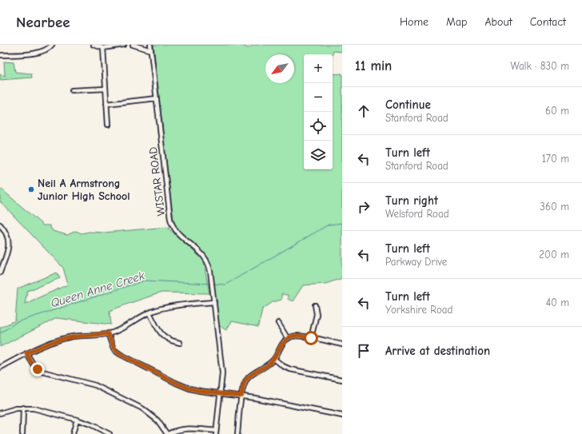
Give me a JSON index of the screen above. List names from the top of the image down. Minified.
{"streets":{"street":["WISTAR ROAD"]},"water":["Queen Anne Creek"],"places":["Neil A Armstrong Junior High School"],"north":"bottom left","page":{"header":"Nearbee","nav":["Home","Map","About","Contact"],"heading":["11 min","Walk · 830 m"],"map_buttons":["+","−"],"list":[["Continue","Stanford Road","60 m"],["Turn left","Stanford Road","170 m"],["Turn right","Welsford Road","360 m"],["Turn left","Parkway Drive","200 m"],["Turn left","Yorkshire Road","40 m"],"Arrive at destination"]}}
